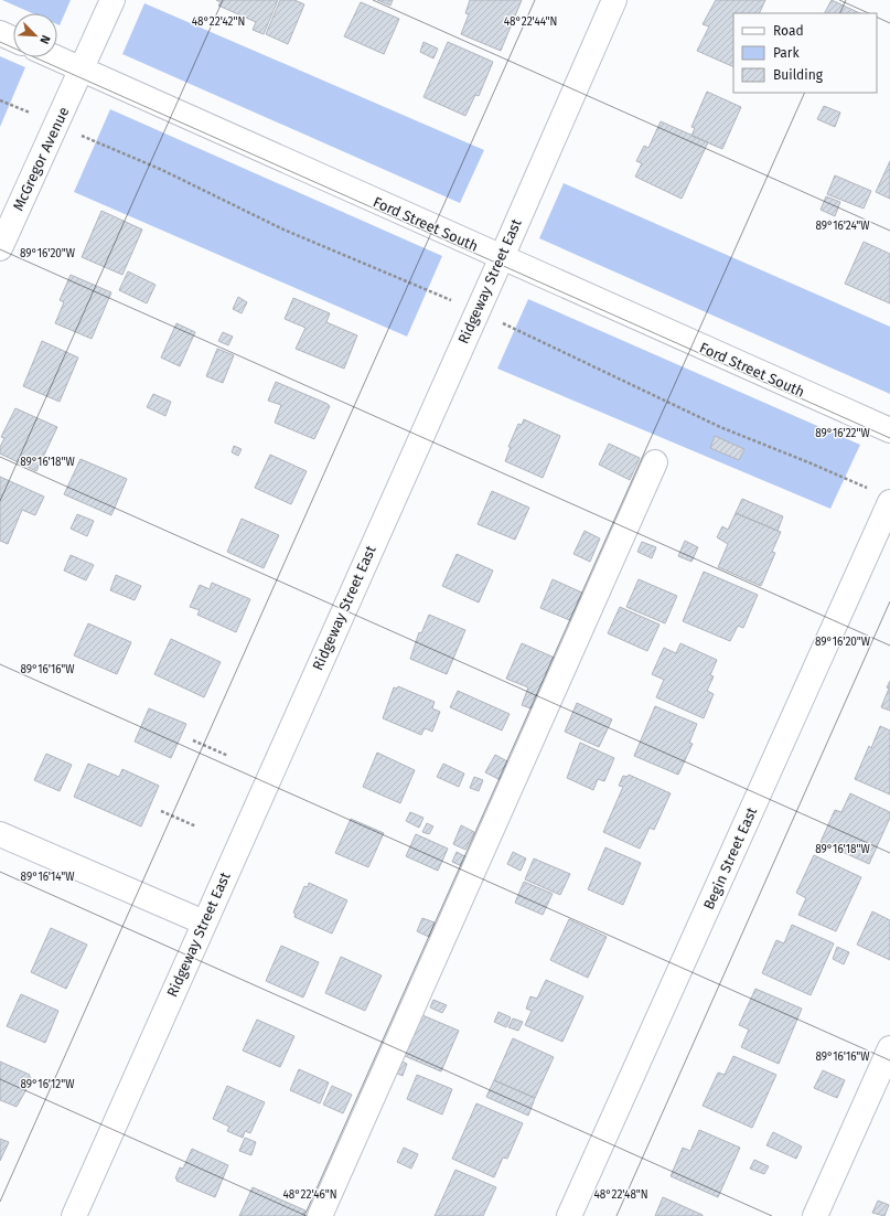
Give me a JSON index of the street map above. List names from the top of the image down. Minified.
{"streets":{"street":["McGregor Avenue","Ford Street South","Ridgeway Street East","Begin Street East"]},"crossings":[["McGregor Avenue","Ford Street South"],["Ford Street South","Ridgeway Street East"]],"legend":["Road","Park","Building"],"north":"bottom right","coordinates":["48°22'44\"N","48°22'42\"N","89°16'24\"W","89°16'20\"W","89°16'22\"W","89°16'18\"W","89°16'16\"W","89°16'14\"W","89°16'12\"W","48°22'46\"N","48°22'48\"N"]}
